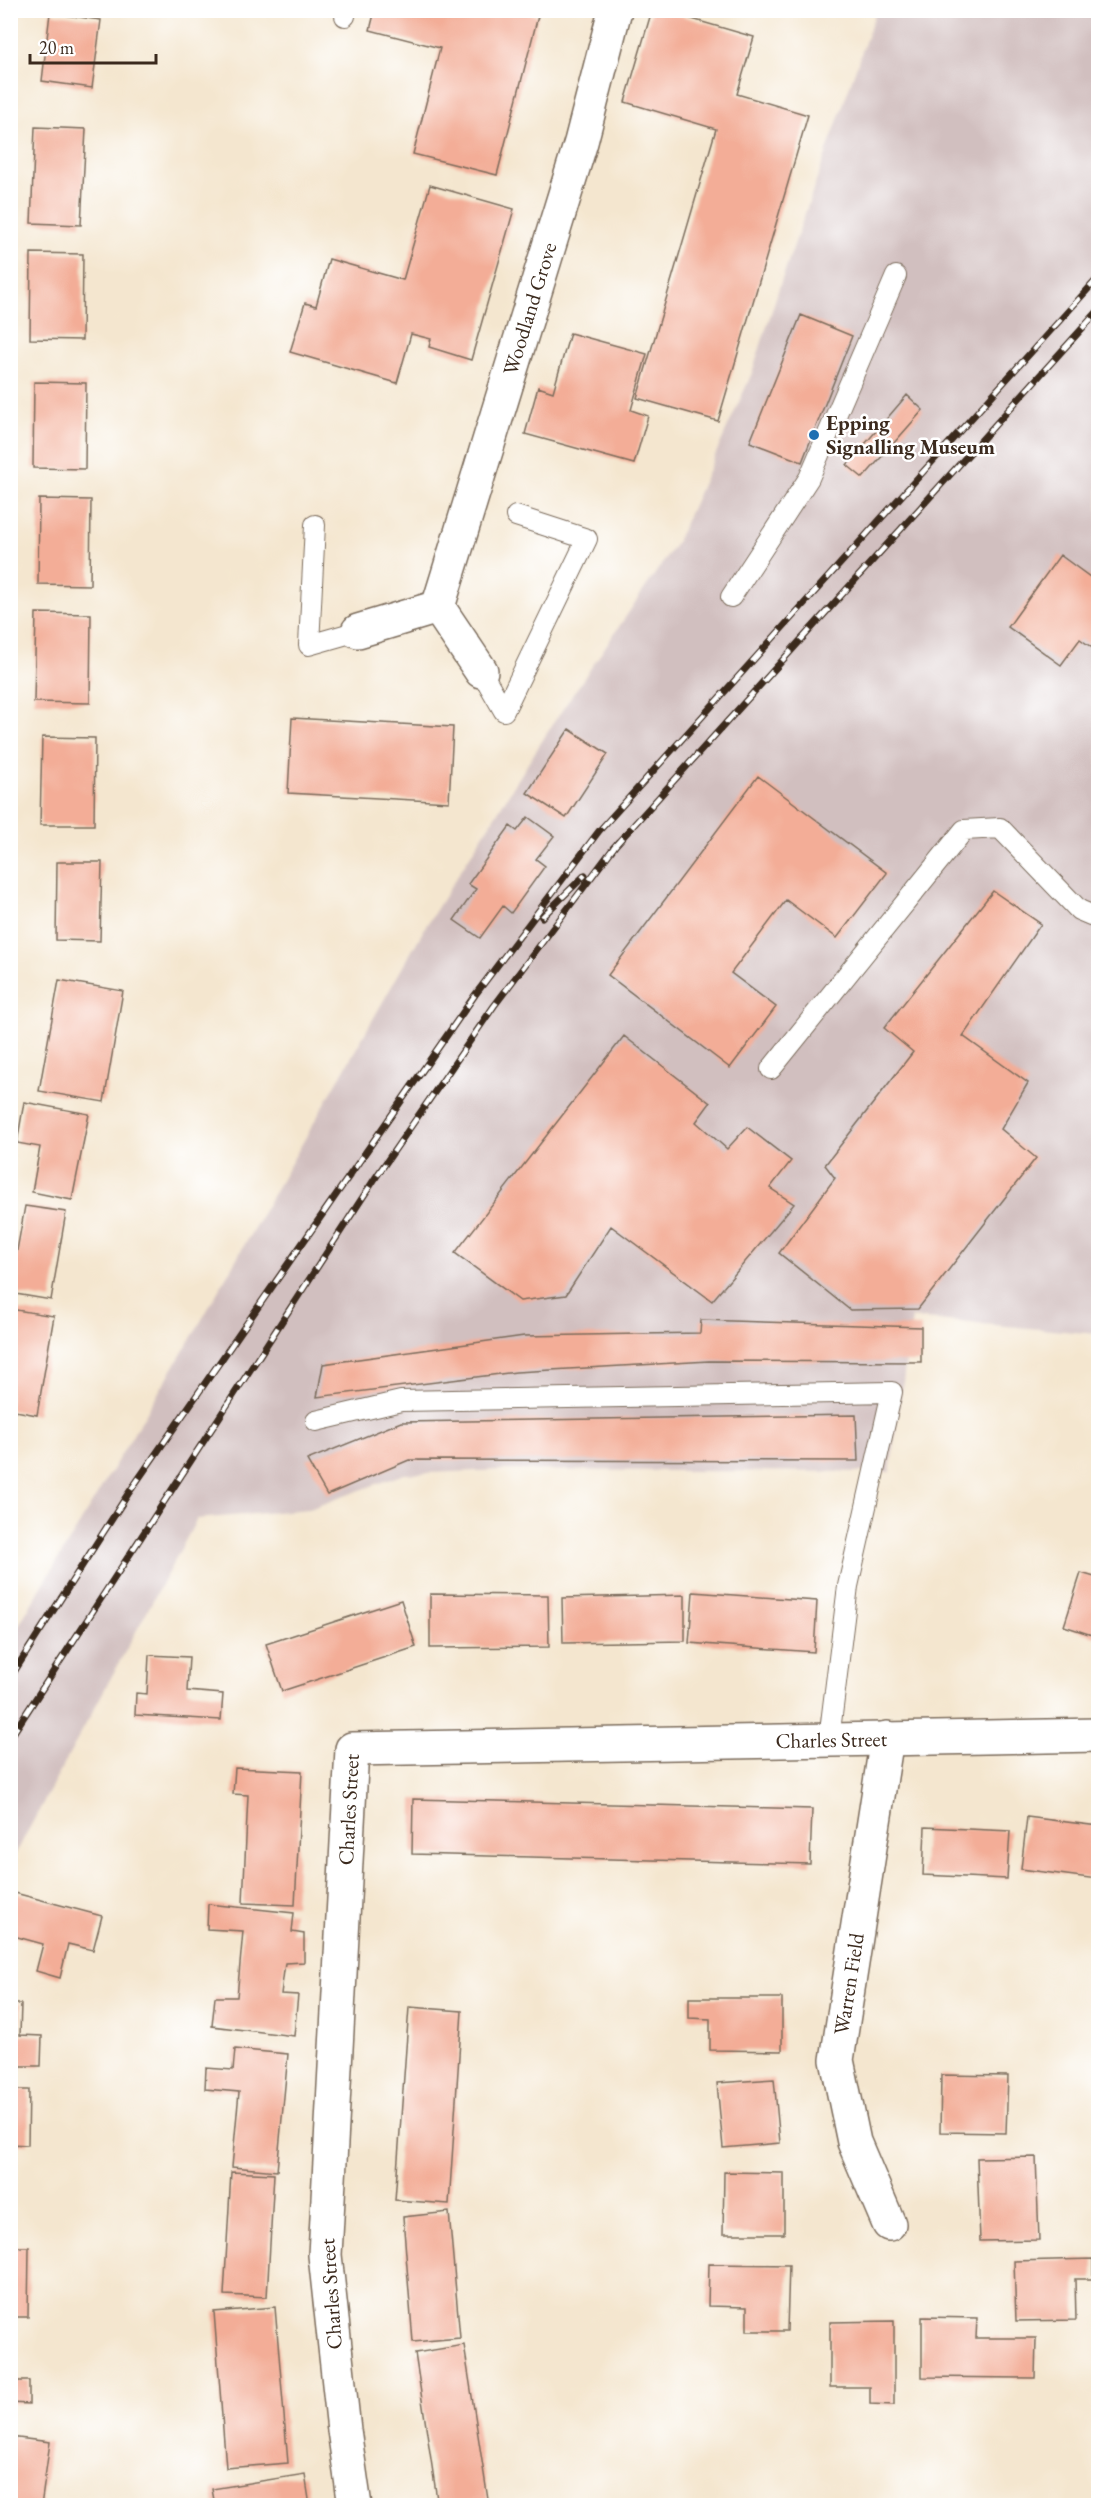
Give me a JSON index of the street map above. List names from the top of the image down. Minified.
{"streets":{"street":["Woodland Grove","Charles Street","Warren Field"]},"crossings":[["Charles Street","Warren Field"]],"places":["Epping Signalling Museum"],"scale_bar":"20 m"}
